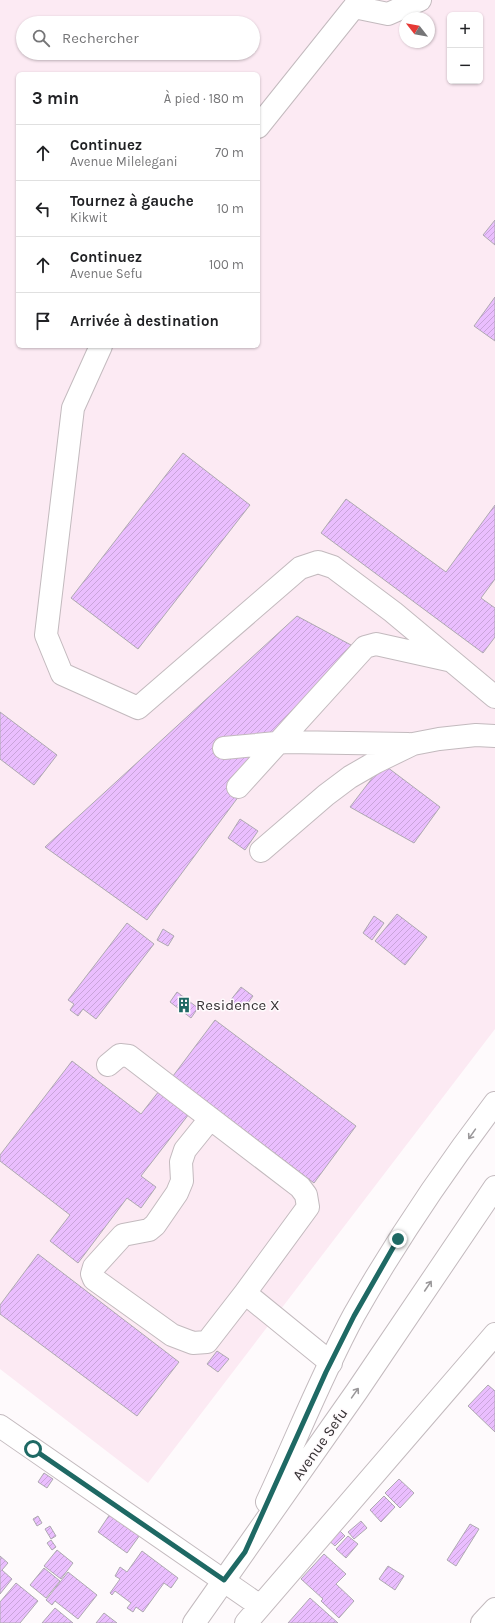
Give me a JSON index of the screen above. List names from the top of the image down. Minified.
{"streets":{"main road":["Avenue Sefu"]},"places":{"building":["Residence X"]},"north":"top left","page":{"map_buttons":["+","−"],"search":"Rechercher","heading":["3 min","À pied · 180 m"],"list":[["Continuez","Avenue Milelegani","70 m"],["Tournez à gauche","Kikwit","10 m"],["Continuez","Avenue Sefu","100 m"],"Arrivée à destination"]}}
